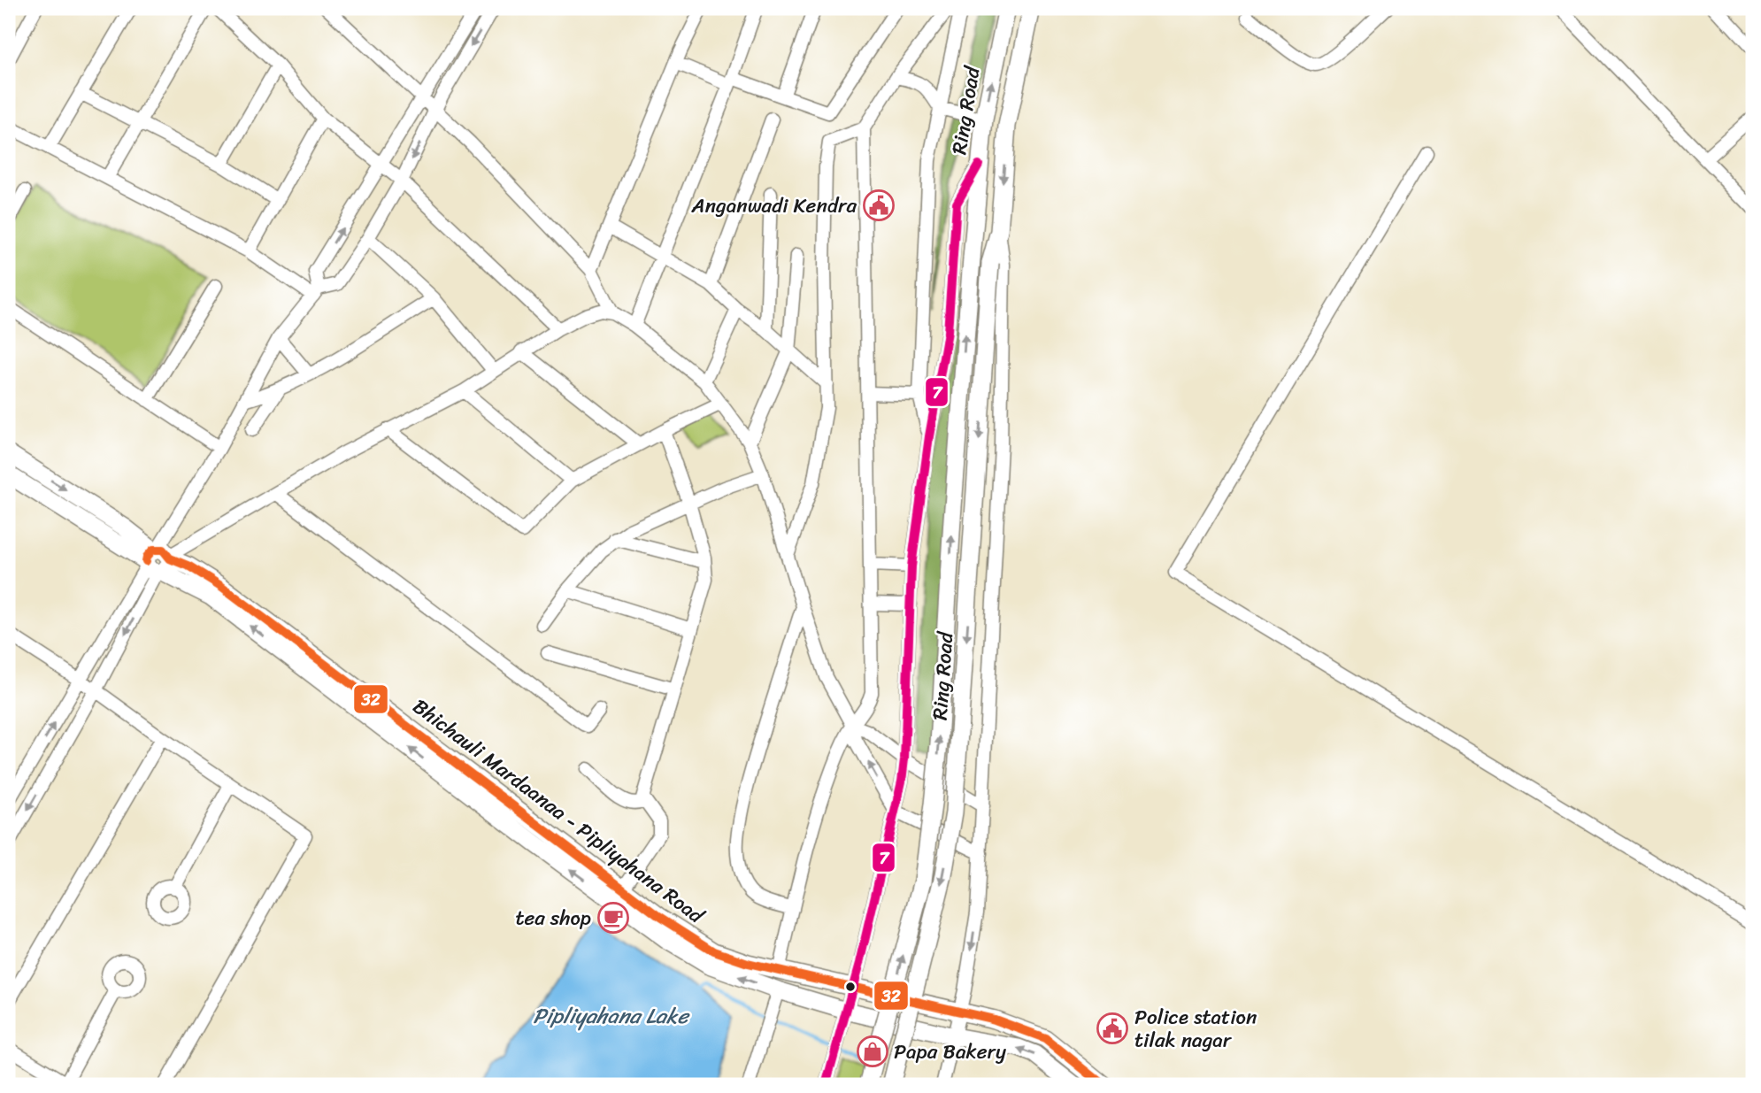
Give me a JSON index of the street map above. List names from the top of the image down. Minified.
{"streets":{"main road":["Ring Road","Bhichauli Mardaanaa - Pipliyahana Road"]},"water":["Pipliyahana Lake"],"places":{"public building":["Anganwadi Kendra","Police station tilak nagar"],"cafe":["tea shop"],"shop":["Papa Bakery"]},"lines":["transit line 7","transit line 32"]}
